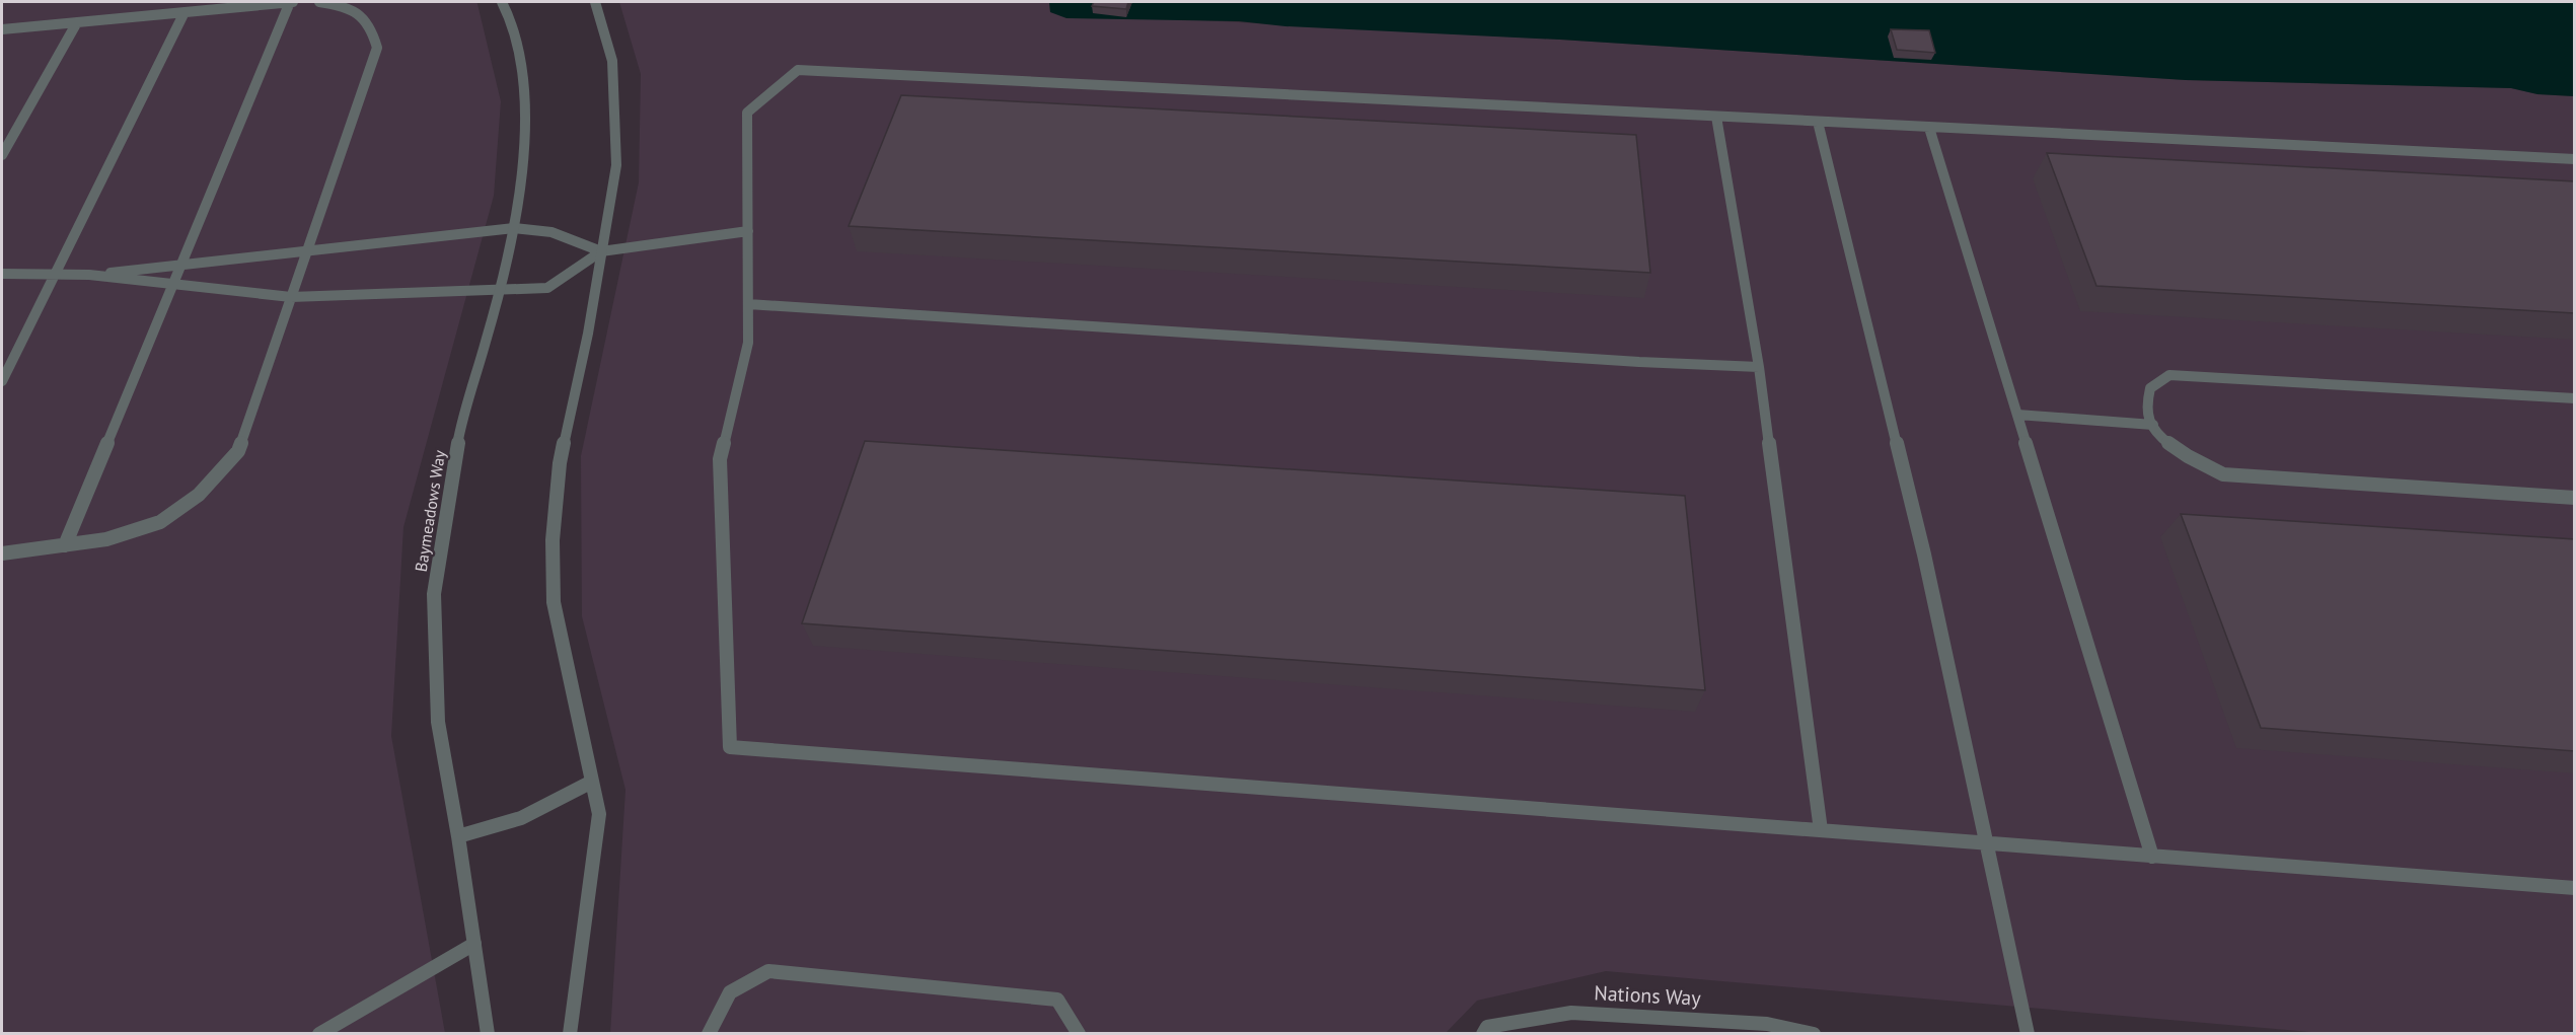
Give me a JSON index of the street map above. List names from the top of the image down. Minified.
{"streets":{"street":["Baymeadows Way","Nations Way"]}}
